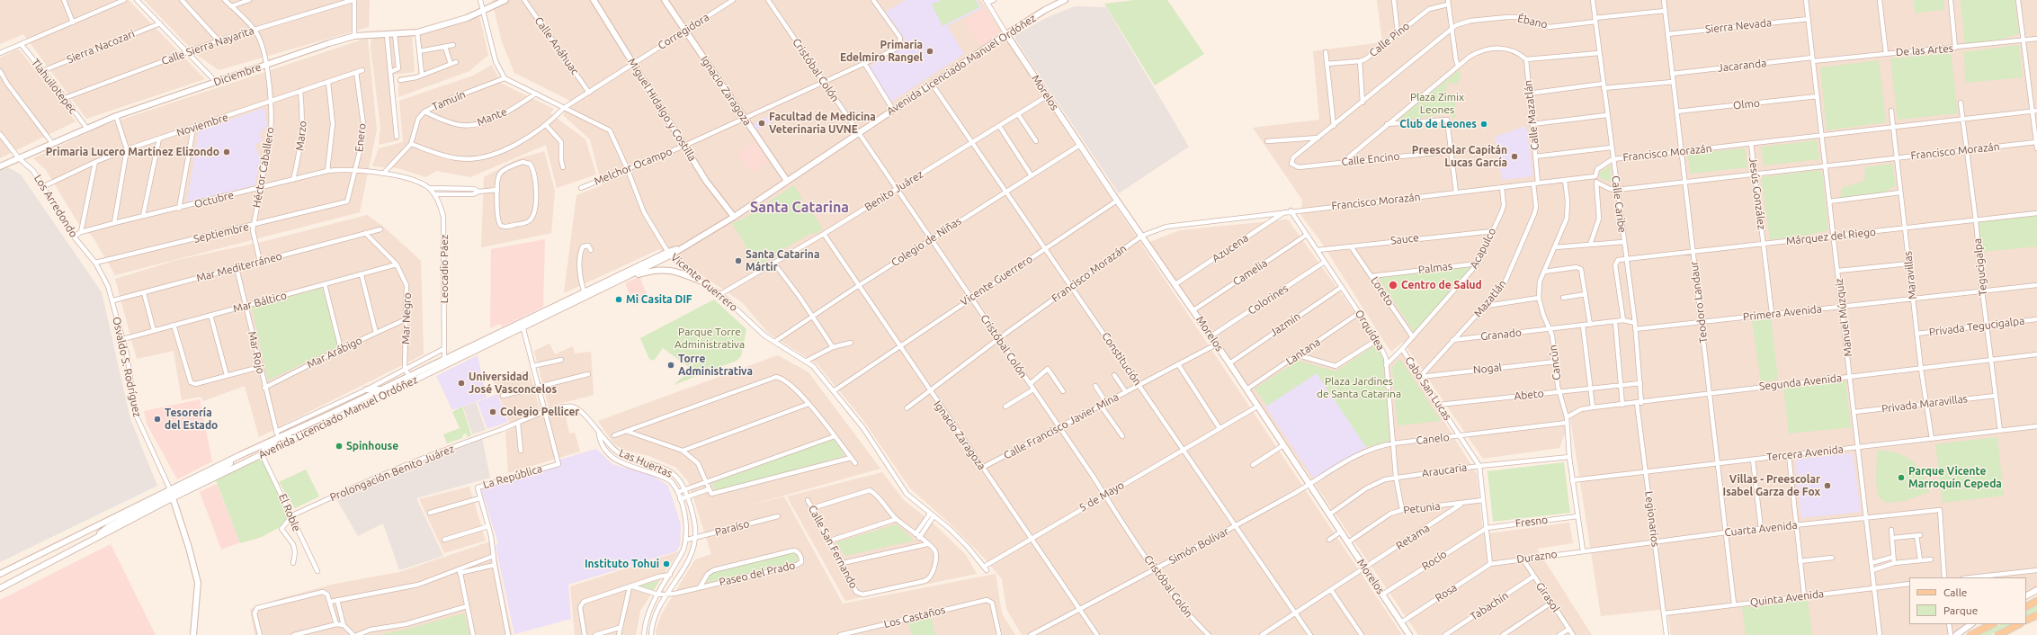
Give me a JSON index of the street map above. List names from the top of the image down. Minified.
{"streets":{"main road":["Avenida Licenciado Manuel Ordóñez","Diciembre","Ignacio Zaragoza","Morelos","Miguel Hidalgo y Costilla"],"street":["Ébano","Sierra Nevada","Corregidora","Calle Pino","Calle Sierra Nayarita","Calle Anáhuac","Sierra Nacozari","De las Artes","Jacaranda","Cristóbal Colón","Tlahuilotepec","Tamuín","Olmo","Calle Mazatlán","Mante","Noviembre","Marzo","Enero","Francisco Morazán","Calle Encino","Melchor Ocampo","Héctor Caballero","Benito Juárez","Jesús González","Octubre","Calle Caribe","Los Arredondo","Septiembre","Márquez del Riego","Sauce","Colegio de Niñas","Azucena","Acapulco","Mar Mediterráneo","Tegucigalpa","Palmas","Leocadio Páez","Camelia","Maravillas","Vicente Guerrero","Loreto","Mazatlán","Colorines","Mar Báltico","Teodoro Landaur","Primera Avenida","Manuel Múzquiz","Mar Negro","Jazmín","Privada Tegucigalpa","Orquídea","Granado","Lantana","Mar Rojo","Mar Arábigo","Constitución","Cancún","Osvaldo S. Rodríguez","Nogal","Segunda Avenida","Cabo San Lucas","Abeto","Privada Maravillas","Calle Francisco Javier Mina","Canelo","Tercera Avenida","Las Huertas","Araucaria","Prolongación Benito Juárez","La República","5 de Mayo","Petunia","El Roble","Legionarios","Fresno","Paraíso","Cuarta Avenida","Retama","Simón Bolívar","Calle San Fernando","Durazno","Rocío","Paseo del Prado","Rosa","Girasol","Quinta Avenida","Tabachín","Los Castaños"]},"crossings":[["Ébano","Calle Encino"],["Ébano","Calle Caribe"],["Ébano","Teodoro Landaur"],["Sierra Nevada","Teodoro Landaur"],["Sierra Nevada","Manuel Múzquiz"],["Corregidora","Calle Anáhuac"],["Corregidora","Ignacio Zaragoza"],["Corregidora","Tamuín"],["Corregidora","Miguel Hidalgo y Costilla"],["Corregidora","Vicente Guerrero"],["Calle Sierra Nayarita","Tlahuilotepec"],["Calle Sierra Nayarita","Héctor Caballero"],["Sierra Nacozari","Tlahuilotepec"],["De las Artes","Jacaranda"],["De las Artes","Manuel Múzquiz"],["Avenida Licenciado Manuel Ordóñez","Cristóbal Colón"],["Avenida Licenciado Manuel Ordóñez","Ignacio Zaragoza"],["Avenida Licenciado Manuel Ordóñez","Morelos"],["Avenida Licenciado Manuel Ordóñez","Miguel Hidalgo y Costilla"],["Avenida Licenciado Manuel Ordóñez","Leocadio Páez"],["Avenida Licenciado Manuel Ordóñez","Vicente Guerrero"],["Avenida Licenciado Manuel Ordóñez","Mar Rojo"],["Avenida Licenciado Manuel Ordóñez","Constitución"],["Avenida Licenciado Manuel Ordóñez","Osvaldo S. Rodríguez"],["Avenida Licenciado Manuel Ordóñez","La República"],["Avenida Licenciado Manuel Ordóñez","El Roble"],["Jacaranda","Teodoro Landaur"],["Jacaranda","Manuel Múzquiz"],["Cristóbal Colón","Francisco Morazán"],["Cristóbal Colón","Melchor Ocampo"],["Cristóbal Colón","Benito Juárez"],["Cristóbal Colón","Colegio de Niñas"],["Cristóbal Colón","Vicente Guerrero"],["Cristóbal Colón","Calle Francisco Javier Mina"],["Cristóbal Colón","5 de Mayo"],["Cristóbal Colón","Simón Bolívar"],["Diciembre","Tlahuilotepec"],["Diciembre","Héctor Caballero"],["Diciembre","Los Arredondo"],["Ignacio Zaragoza","Francisco Morazán"],["Ignacio Zaragoza","Melchor Ocampo"],["Ignacio Zaragoza","Benito Juárez"],["Ignacio Zaragoza","Colegio de Niñas"],["Ignacio Zaragoza","Vicente Guerrero"],["Ignacio Zaragoza","Calle Francisco Javier Mina"],["Ignacio Zaragoza","5 de Mayo"],["Ignacio Zaragoza","Simón Bolívar"],["Morelos","Francisco Morazán"],["Morelos","Benito Juárez"],["Morelos","Colegio de Niñas"],["Morelos","Azucena"],["Morelos","Camelia"],["Morelos","Vicente Guerrero"],["Morelos","Colorines"],["Morelos","Jazmín"],["Morelos","Lantana"],["Morelos","Calle Francisco Javier Mina"],["Morelos","Canelo"],["Morelos","Araucaria"],["Morelos","5 de Mayo"],["Morelos","Petunia"],["Morelos","Retama"],["Morelos","Simón Bolívar"],["Morelos","Rocío"],["Morelos","Rosa"],["Tamuín","Mante"],["Tamuín","Octubre"],["Tamuín","Leocadio Páez"],["Tamuín","Vicente Guerrero"],["Olmo","Teodoro Landaur"],["Olmo","Manuel Múzquiz"],["Miguel Hidalgo y Costilla","Melchor Ocampo"],["Calle Mazatlán","Francisco Morazán"],["Calle Mazatlán","Mazatlán"],["Mante","Vicente Guerrero"],["Noviembre","Marzo"],["Noviembre","Enero"],["Noviembre","Héctor Caballero"],["Noviembre","Los Arredondo"],["Marzo","Octubre"],["Enero","Octubre"],["Enero","Septiembre"],["Francisco Morazán","Jesús González"],["Francisco Morazán","Calle Caribe"],["Francisco Morazán","Azucena"],["Francisco Morazán","Acapulco"],["Francisco Morazán","Tegucigalpa"],["Francisco Morazán","Maravillas"],["Francisco Morazán","Mazatlán"],["Francisco Morazán","Teodoro Landaur"],["Francisco Morazán","Manuel Múzquiz"],["Francisco Morazán","Orquídea"],["Francisco Morazán","Constitución"],["Francisco Morazán","Cancún"],["Melchor Ocampo","Vicente Guerrero"],["Héctor Caballero","Octubre"],["Héctor Caballero","Septiembre"],["Héctor Caballero","Mar Mediterráneo"],["Benito Juárez","Vicente Guerrero"],["Benito Juárez","Constitución"],["Jesús González","Márquez del Riego"],["Jesús González","Primera Avenida"],["Octubre","Los Arredondo"],["Octubre","Leocadio Páez"],["Calle Caribe","Márquez del Riego"],["Calle Caribe","Primera Avenida"],["Calle Caribe","Abeto"],["Calle Caribe","Legionarios"],["Los Arredondo","Septiembre"],["Los Arredondo","Osvaldo S. Rodríguez"],["Septiembre","Osvaldo S. Rodríguez"],["Márquez del Riego","Tegucigalpa"],["Márquez del Riego","Maravillas"],["Márquez del Riego","Teodoro Landaur"],["Márquez del Riego","Manuel Múzquiz"],["Márquez del Riego","Granado"],["Sauce","Acapulco"],["Sauce","Loreto"],["Sauce","Orquídea"],["Colegio de Niñas","Vicente Guerrero"],["Colegio de Niñas","Constitución"],["Acapulco","Palmas"],["Acapulco","Loreto"],["Acapulco","Cabo San Lucas"],["Mar Mediterráneo","Mar Negro"],["Mar Mediterráneo","Mar Rojo"],["Mar Mediterráneo","Osvaldo S. Rodríguez"],["Tegucigalpa","Primera Avenida"],["Tegucigalpa","Privada Tegucigalpa"],["Tegucigalpa","Segunda Avenida"],["Tegucigalpa","Privada Maravillas"],["Tegucigalpa","Tercera Avenida"],["Palmas","Loreto"],["Camelia","Orquídea"],["Maravillas","Primera Avenida"],["Maravillas","Privada Tegucigalpa"],["Maravillas","Segunda Avenida"],["Maravillas","Privada Maravillas"],["Maravillas","Tercera Avenida"],["Vicente Guerrero","Constitución"],["Mazatlán","Granado"],["Mazatlán","Nogal"],["Mazatlán","Cabo San Lucas"],["Colorines","Orquídea"],["Mar Báltico","Mar Negro"],["Mar Báltico","Mar Rojo"],["Mar Báltico","Osvaldo S. Rodríguez"],["Teodoro Landaur","Primera Avenida"],["Teodoro Landaur","Segunda Avenida"],["Teodoro Landaur","Tercera Avenida"],["Teodoro Landaur","Cuarta Avenida"],["Teodoro Landaur","Quinta Avenida"],["Primera Avenida","Manuel Múzquiz"],["Manuel Múzquiz","Segunda Avenida"],["Manuel Múzquiz","Privada Maravillas"],["Manuel Múzquiz","Tercera Avenida"],["Manuel Múzquiz","Cuarta Avenida"],["Manuel Múzquiz","Quinta Avenida"],["Mar Negro","Mar Arábigo"],["Jazmín","Orquídea"],["Orquídea","Lantana"],["Orquídea","Cabo San Lucas"],["Orquídea","Canelo"],["Orquídea","Araucaria"],["Orquídea","Petunia"],["Granado","Cancún"],["Mar Rojo","Mar Arábigo"],["Constitución","Calle Francisco Javier Mina"],["Constitución","5 de Mayo"],["Constitución","Retama"],["Constitución","Simón Bolívar"],["Cancún","Nogal"],["Cancún","Segunda Avenida"],["Cancún","Abeto"],["Cancún","Canelo"],["Cancún","Tercera Avenida"],["Cancún","Araucaria"],["Cancún","Fresno"],["Cancún","Cuarta Avenida"],["Cancún","Durazno"],["Nogal","Cabo San Lucas"],["Segunda Avenida","Legionarios"],["Cabo San Lucas","Abeto"],["Cabo San Lucas","Canelo"],["Cabo San Lucas","Araucaria"],["Abeto","Legionarios"],["Canelo","Simón Bolívar"],["Tercera Avenida","Legionarios"],["Las Huertas","Prolongación Benito Juárez"],["Las Huertas","La República"],["Las Huertas","Paraíso"],["Las Huertas","Paseo del Prado"],["Prolongación Benito Juárez","La República"],["Prolongación Benito Juárez","El Roble"],["Petunia","Retama"],["Legionarios","Cuarta Avenida"],["Legionarios","Quinta Avenida"],["Fresno","Rocío"],["Cuarta Avenida","Durazno"],["Durazno","Rosa"],["Durazno","Girasol"],["Girasol","Tabachín"]],"districts":["Santa Catarina"],"parks":["Plaza Zimix Leones","Parque Torre Administrativa","Plaza Jardines de Santa Catarina"],"places":["Primaria Edelmiro Rangel","Facultad de Medicina Veterinaria UVNE","Club de Leones","Primaria Lucero Martínez Elizondo","Preescolar Capitán Lucas García","Santa Catarina Mártir","Centro de Salud","Mi Casita DIF","Torre Administrativa","Universidad José Vasconcelos","Colegio Pellicer","Tesorería del Estado","Spinhouse","Parque Vicente Marroquín Cepeda","Villas - Preescolar Isabel Garza de Fox","Instituto Tohui"],"legend":["Calle","Parque"]}
